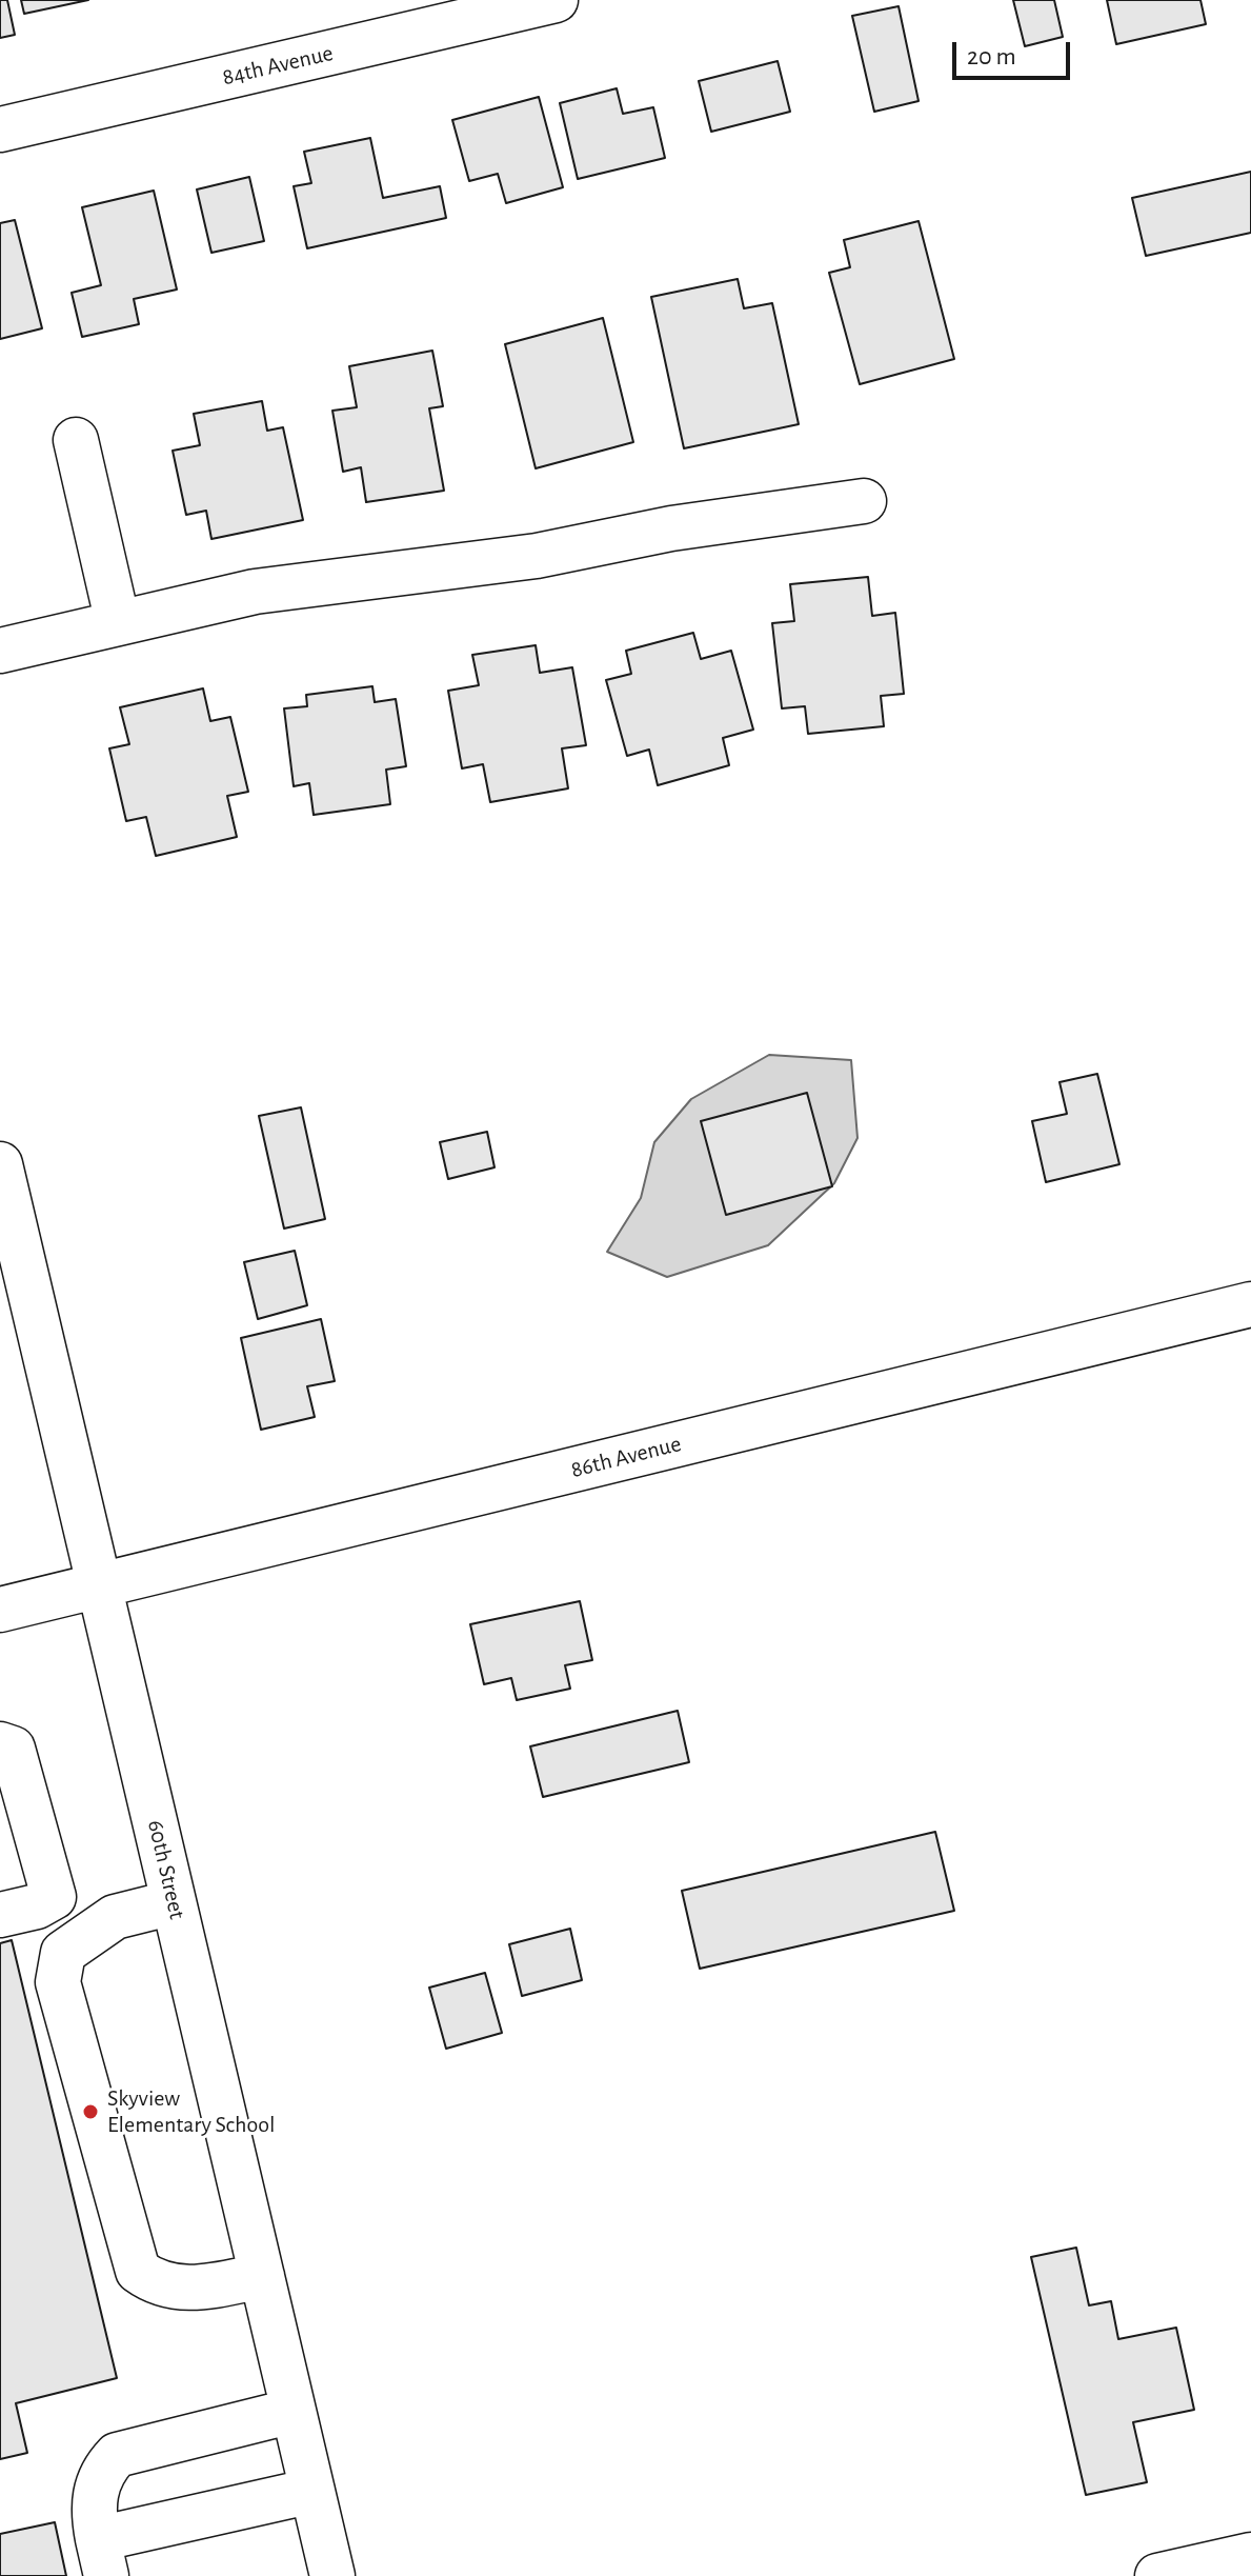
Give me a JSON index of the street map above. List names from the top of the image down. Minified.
{"streets":{"street":["84th Avenue","86th Avenue","60th Street"]},"crossings":[["86th Avenue","60th Street"]],"places":["Skyview Elementary School"],"scale_bar":"20 m"}
